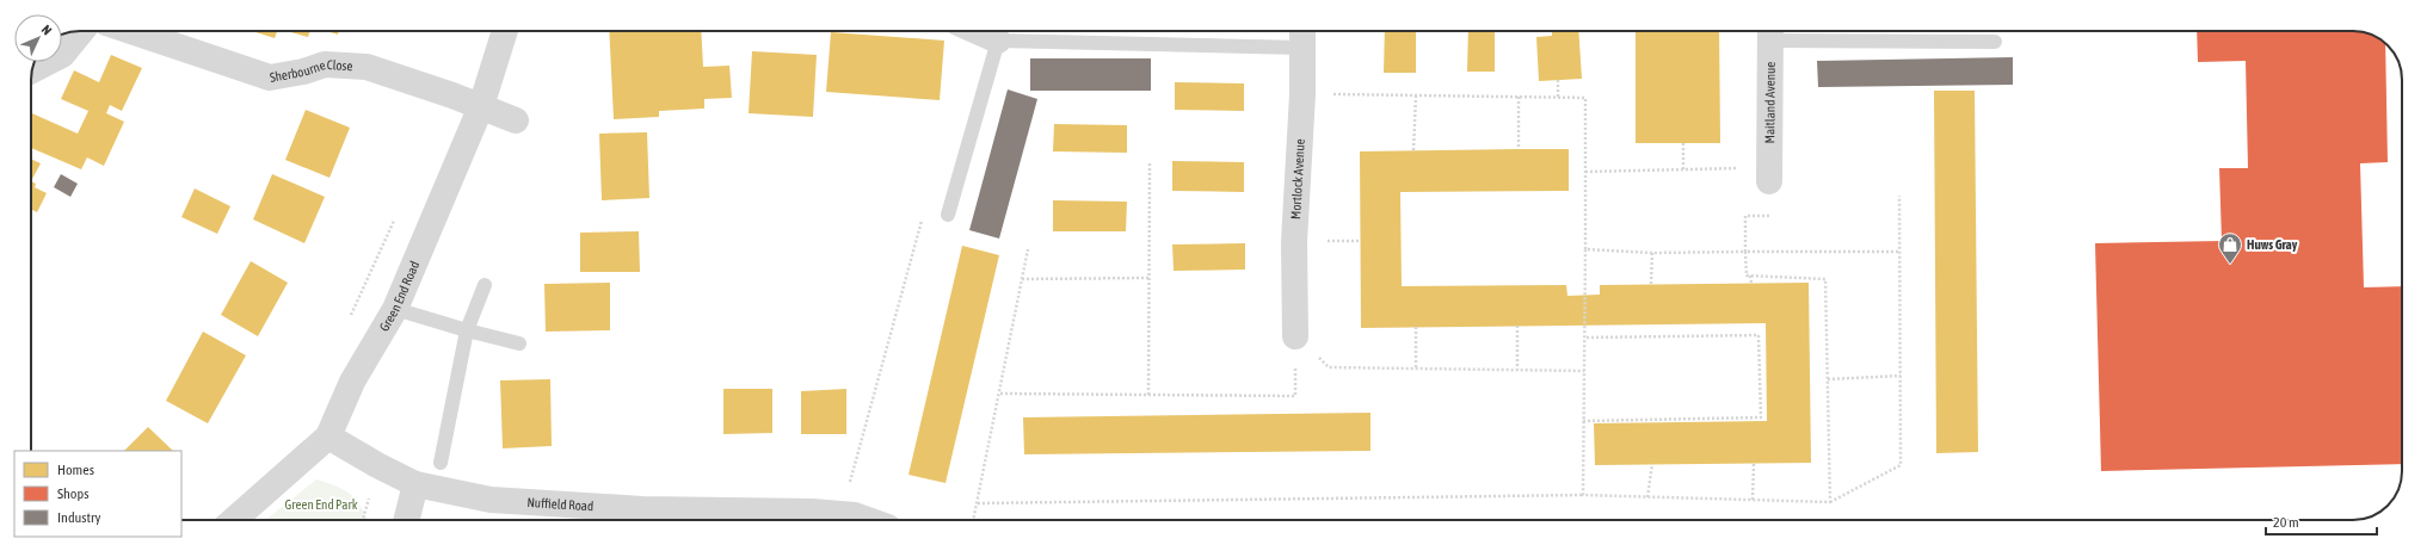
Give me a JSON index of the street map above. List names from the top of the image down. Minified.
{"streets":{"street":["Sherbourne Close","Maitland Avenue","Mortlock Avenue","Green End Road","Nuffield Road"]},"crossings":[["Sherbourne Close","Green End Road"],["Green End Road","Nuffield Road"]],"parks":["Green End Park"],"places":{"shop":["Huws Gray"]},"legend":["Homes","Shops","Industry"],"scale_bar":"20 m","north":"top right"}
